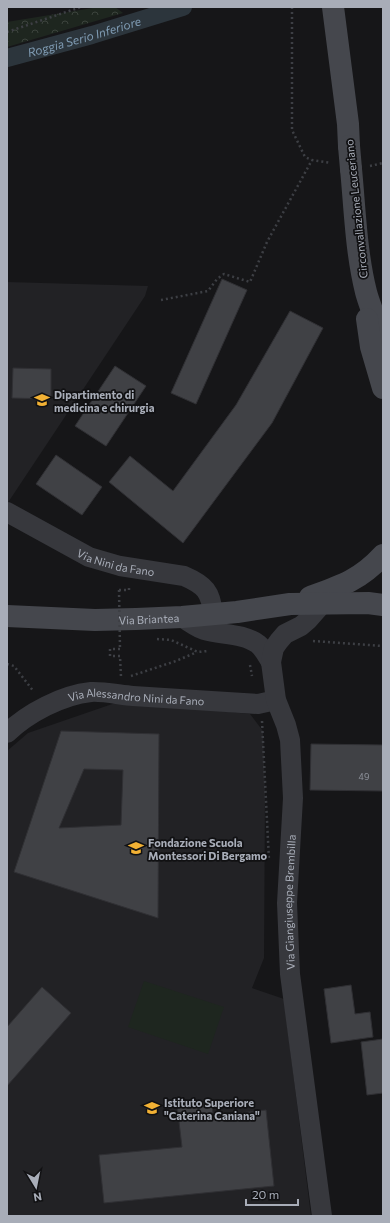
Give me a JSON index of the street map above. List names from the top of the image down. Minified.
{"streets":{"main road":["Circonvallazione Leuceriano","Via Briantea"],"street":["Via Nini da Fano","Via Alessandro Nini da Fano","Via Giangiuseppe Brembilla"]},"crossings":[["Via Nini da Fano","Via Briantea"],["Via Briantea","Via Giangiuseppe Brembilla"],["Via Alessandro Nini da Fano","Via Giangiuseppe Brembilla"]],"water":["Roggia Serio Inferiore"],"places":{"school or university":["Dipartimento di medicina e chirurgia","Fondazione Scuola Montessori Di Bergamo","Istituto Superiore \"Caterina Caniana\""]},"house_numbers":["49"],"scale_bar":"20 m","north":"bottom"}
